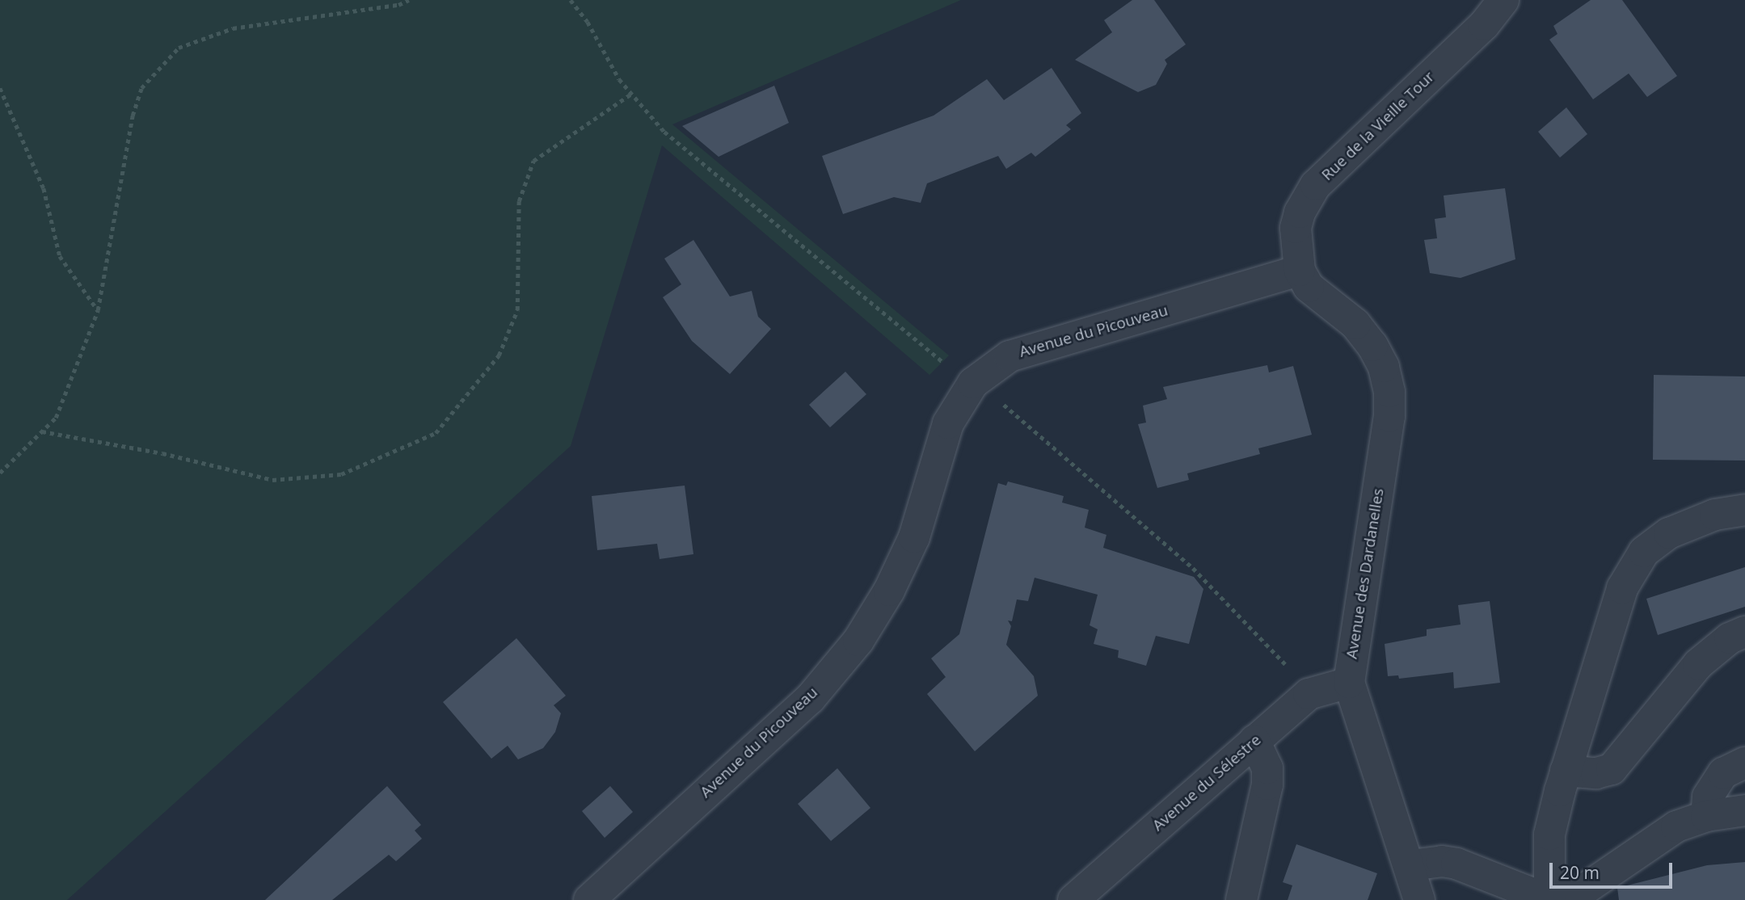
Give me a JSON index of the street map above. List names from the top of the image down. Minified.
{"streets":{"street":["Rue de la Vieille Tour","Avenue du Picouveau","Avenue des Dardanelles","Avenue du Sélestre"]},"crossings":[["Rue de la Vieille Tour","Avenue du Picouveau"],["Rue de la Vieille Tour","Avenue des Dardanelles"],["Avenue du Picouveau","Avenue des Dardanelles"],["Avenue des Dardanelles","Avenue du Sélestre"]],"scale_bar":"20 m"}
